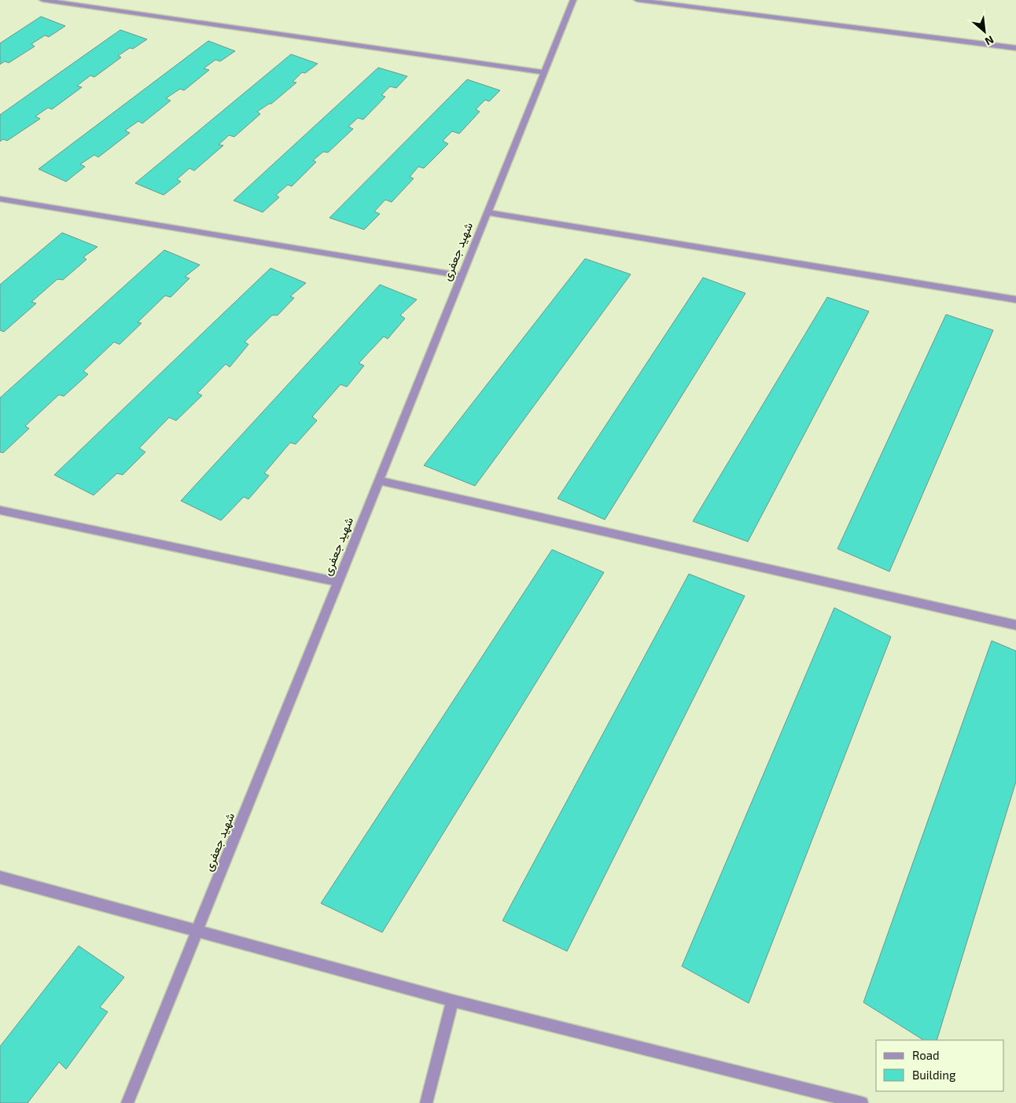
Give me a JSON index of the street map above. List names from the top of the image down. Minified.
{"streets":{"street":["شهید جعفری"]},"legend":["Road","Building"],"north":"bottom right"}
